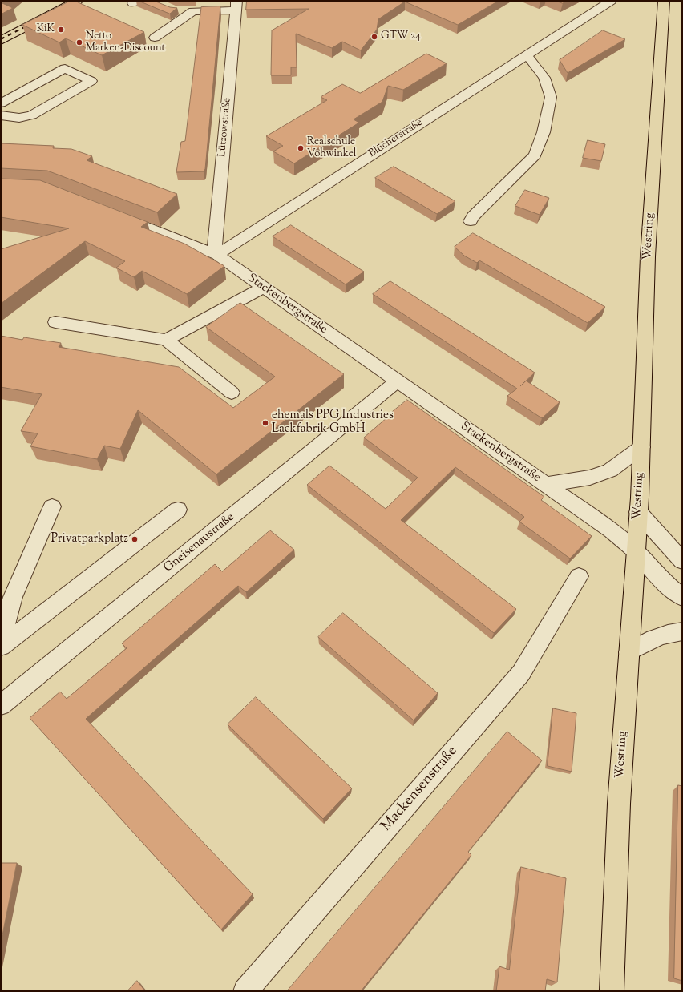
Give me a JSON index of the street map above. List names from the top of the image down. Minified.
{"streets":{"main road":["Westring"],"street":["Lützowstraße","Blücherstraße","Stackenbergstraße","Gneisenaustraße","Mackensenstraße"]},"crossings":[["Lützowstraße","Blücherstraße"],["Lützowstraße","Stackenbergstraße"],["Blücherstraße","Stackenbergstraße"],["Westring","Stackenbergstraße"],["Stackenbergstraße","Gneisenaustraße"]],"places":["KiK","GTW 24","Netto Marken-Discount","Realschule Vohwinkel","ehemals PPG Industries Lackfabrik GmbH","Privatparkplatz"]}
